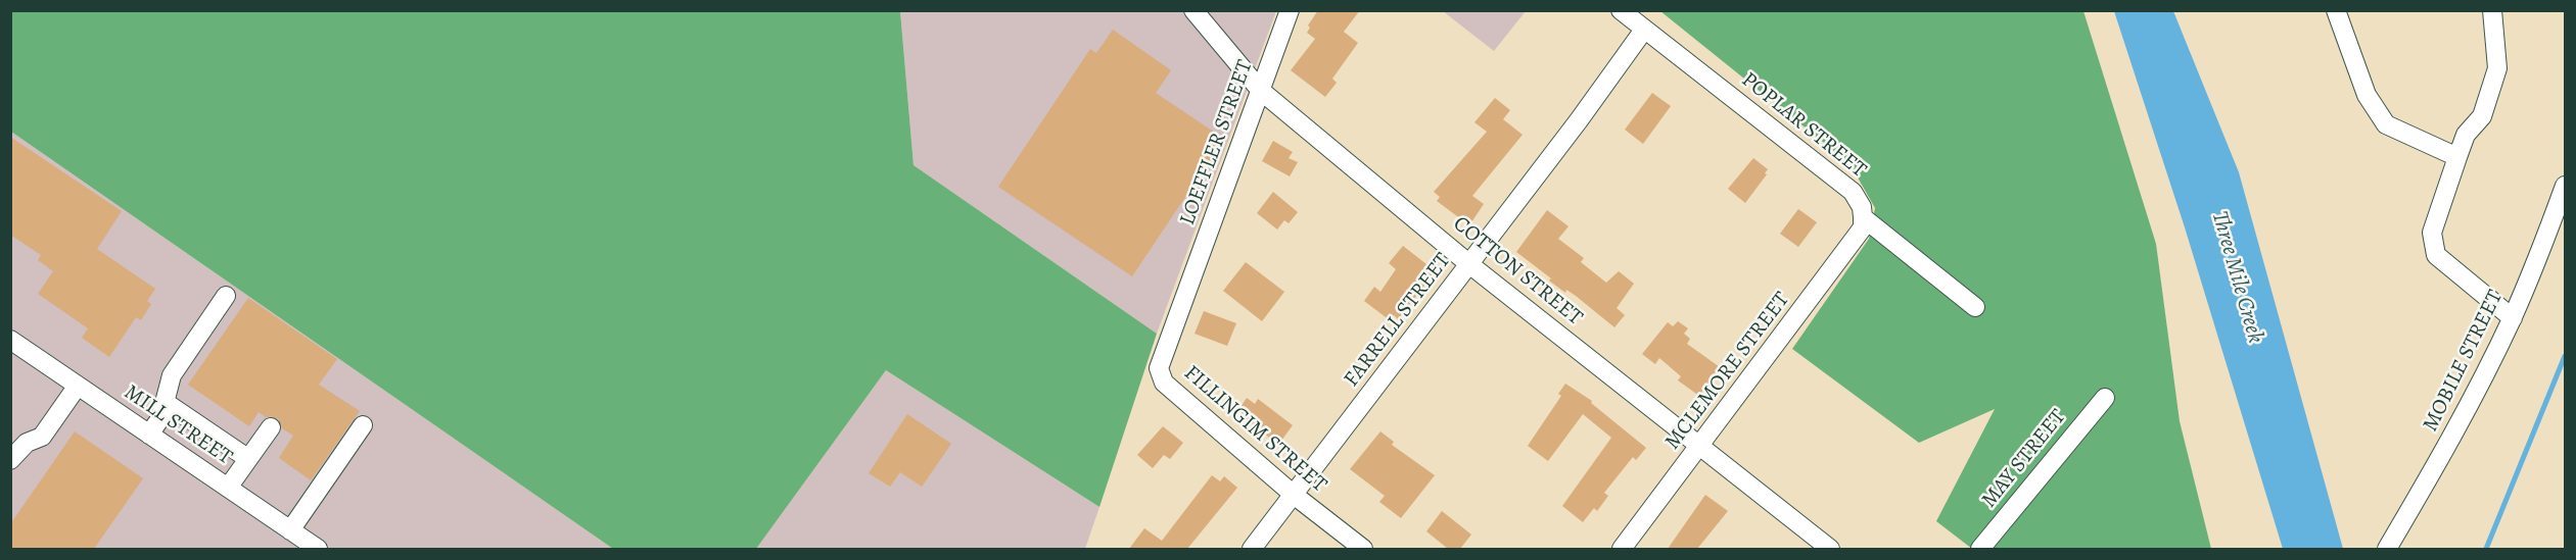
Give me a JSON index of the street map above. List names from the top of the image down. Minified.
{"streets":{"street":["POPLAR STREET","LOEFFLER STREET","COTTON STREET","FARRELL STREET","MOBILE STREET","MCLEMORE STREET","MILL STREET","FILLINGIM STREET","MAY STREET"]},"crossings":[["POPLAR STREET","FARRELL STREET"],["POPLAR STREET","MCLEMORE STREET"],["LOEFFLER STREET","COTTON STREET"],["LOEFFLER STREET","FILLINGIM STREET"],["COTTON STREET","FARRELL STREET"],["COTTON STREET","MCLEMORE STREET"],["FARRELL STREET","FILLINGIM STREET"]],"water":["Three Mile Creek"]}
